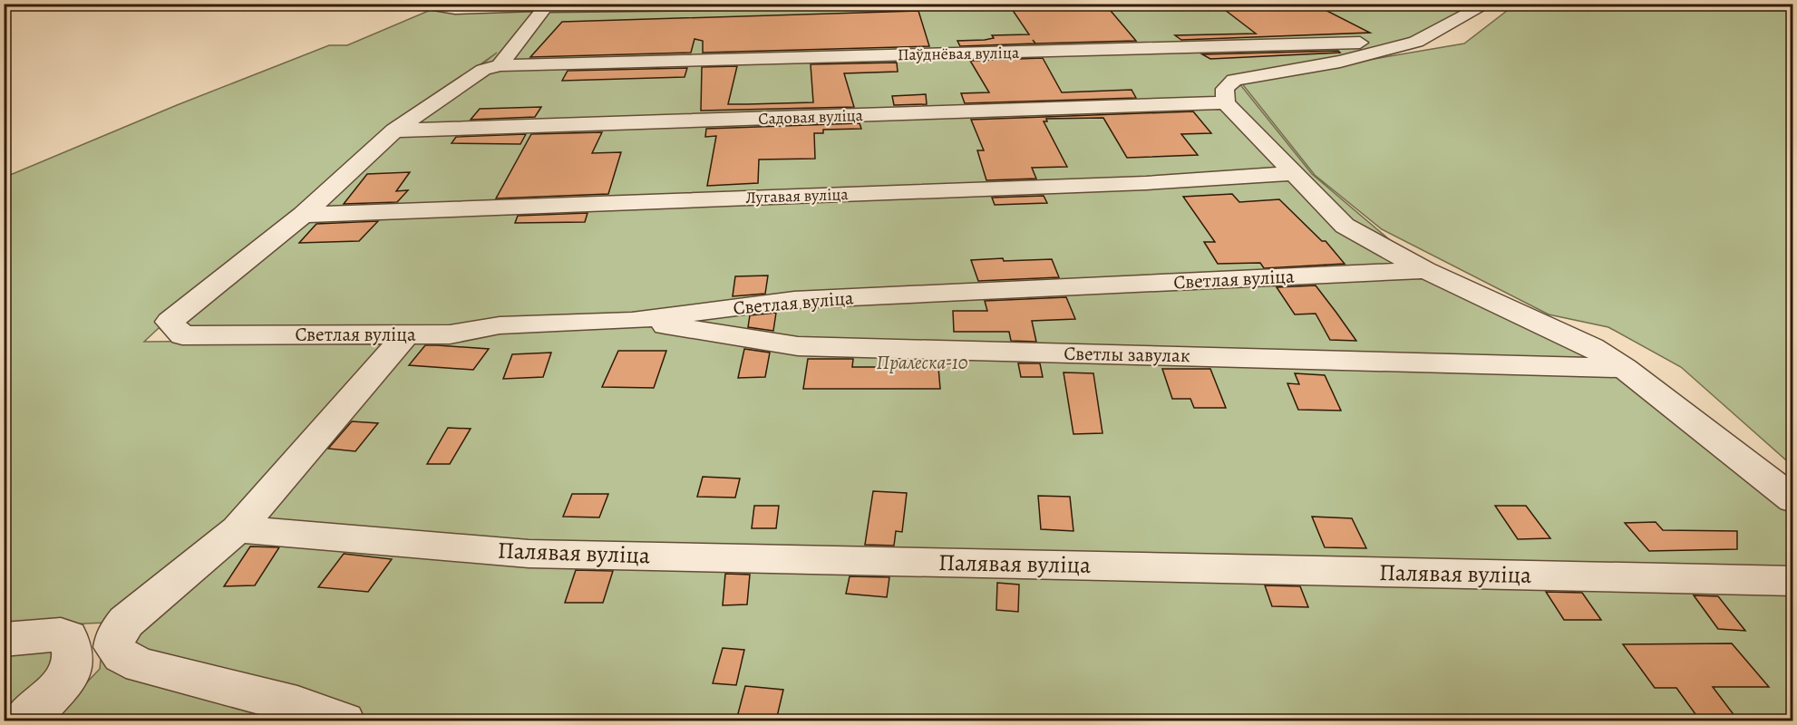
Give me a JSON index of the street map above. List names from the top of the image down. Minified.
{"streets":{"street":["Паўднёвая вуліца","Садовая вуліца","Лугавая вуліца","Светлая вуліца","Светлы завулак","Палявая вуліца"]},"crossings":[["Лугавая вуліца","Светлая вуліца"],["Светлая вуліца","Светлы завулак"]],"parks":["Пралеска-10"]}
